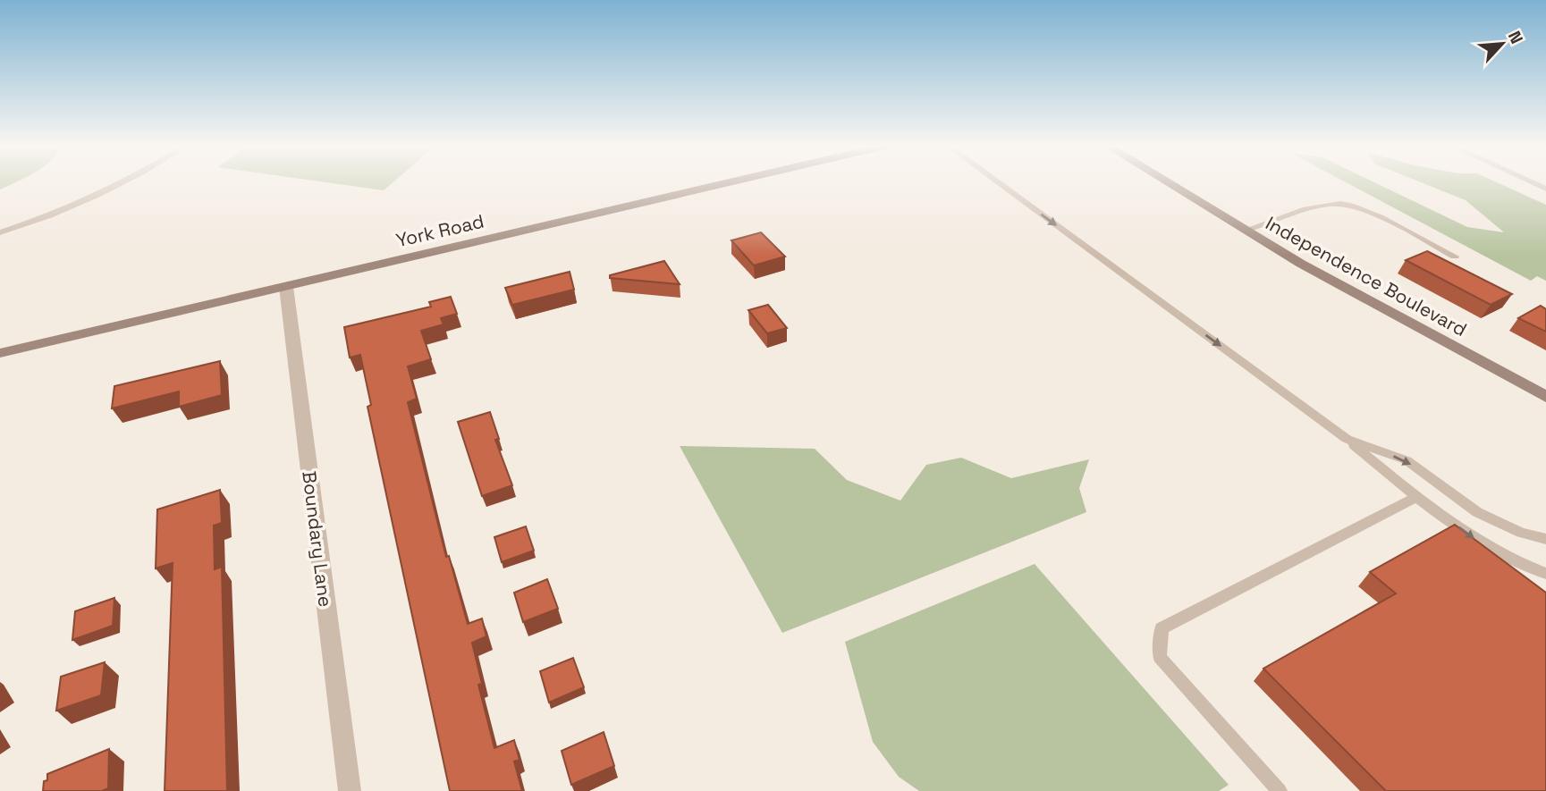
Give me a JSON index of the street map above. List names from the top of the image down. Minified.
{"streets":{"main road":["York Road","Independence Boulevard"],"street":["Boundary Lane"]},"crossings":[["York Road","Boundary Lane"]],"north":"top right"}
